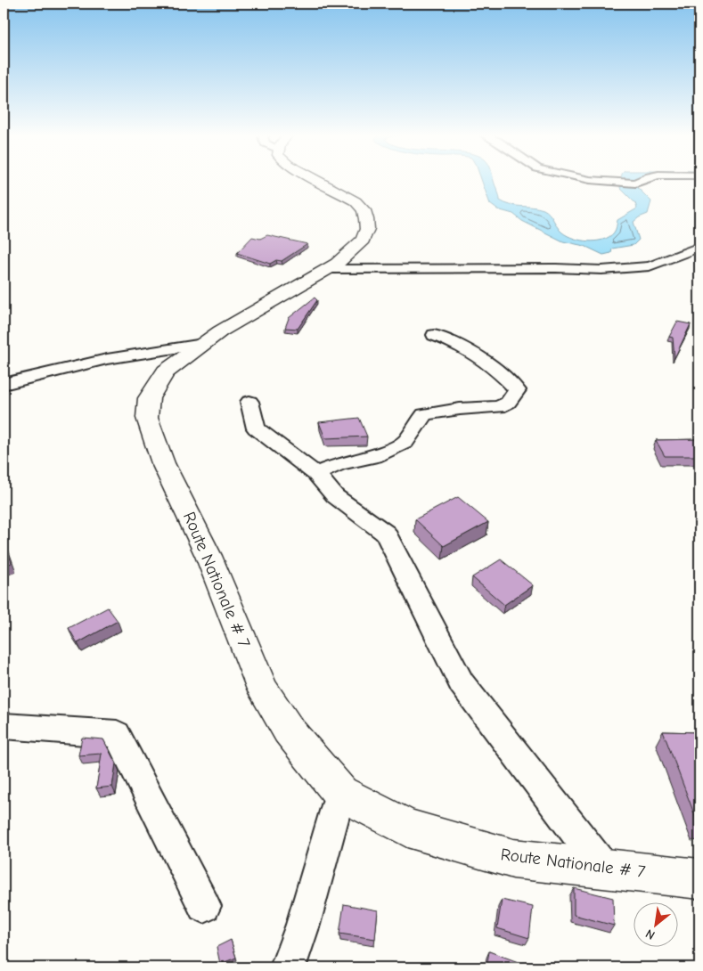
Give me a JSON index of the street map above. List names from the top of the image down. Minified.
{"streets":{"main road":["Route Nationale # 7"]},"north":"bottom left"}
